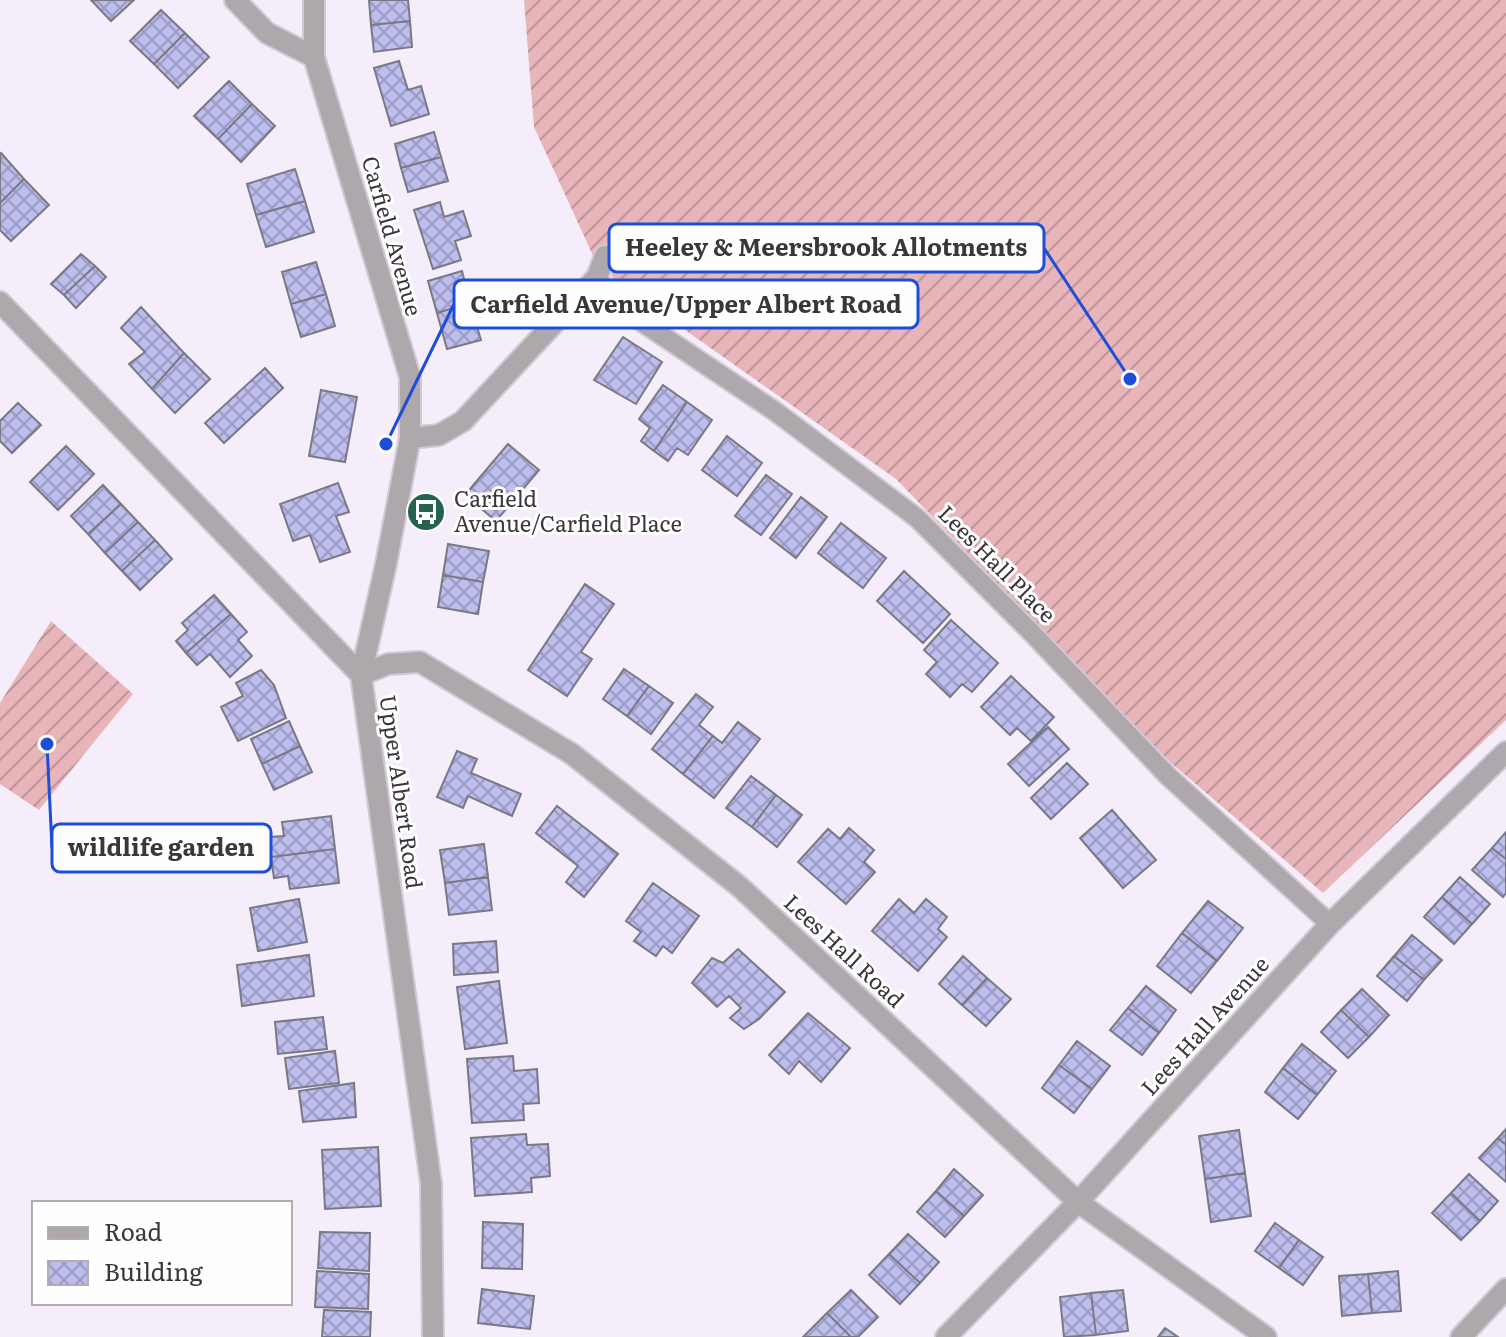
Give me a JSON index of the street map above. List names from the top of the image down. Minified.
{"streets":{"street":["Carfield Avenue","Upper Albert Road","Lees Hall Road","Lees Hall Avenue"],"lane":["Lees Hall Place"]},"crossings":[["Carfield Avenue","Upper Albert Road"],["Carfield Avenue","Lees Hall Road"],["Lees Hall Place","Lees Hall Avenue"],["Upper Albert Road","Lees Hall Road"],["Lees Hall Road","Lees Hall Avenue"]],"places":{"other":["Heeley & Meersbrook Allotments","Carfield Avenue/Upper Albert Road","wildlife garden"],"bus stop":["Carfield Avenue/Carfield Place"]},"legend":["Road","Building"]}
